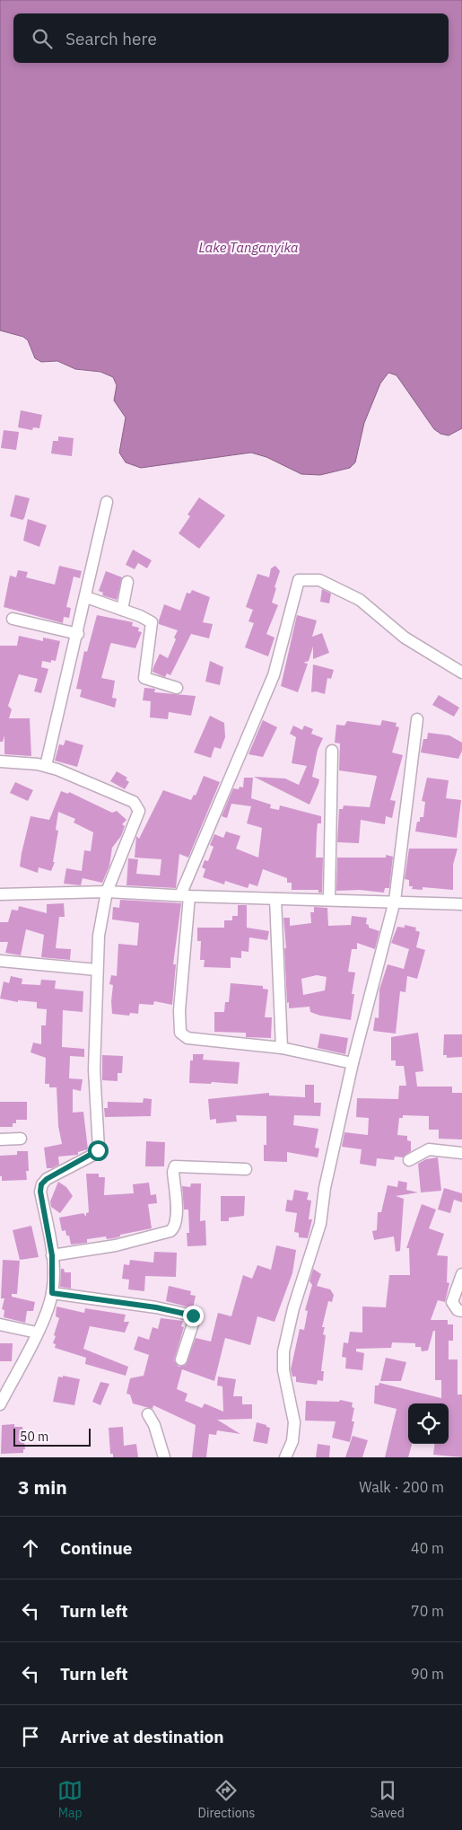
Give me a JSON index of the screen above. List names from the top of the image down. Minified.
{"water":["Lake Tanganyika"],"scale_bar":"50 m","page":{"search":"Search here","scale":"50 m","heading":["3 min","Walk · 200 m"],"list":[["Continue","40 m"],["Turn left","70 m"],["Turn left","90 m"],"Arrive at destination"],"nav":["Map","Directions","Saved"]}}
